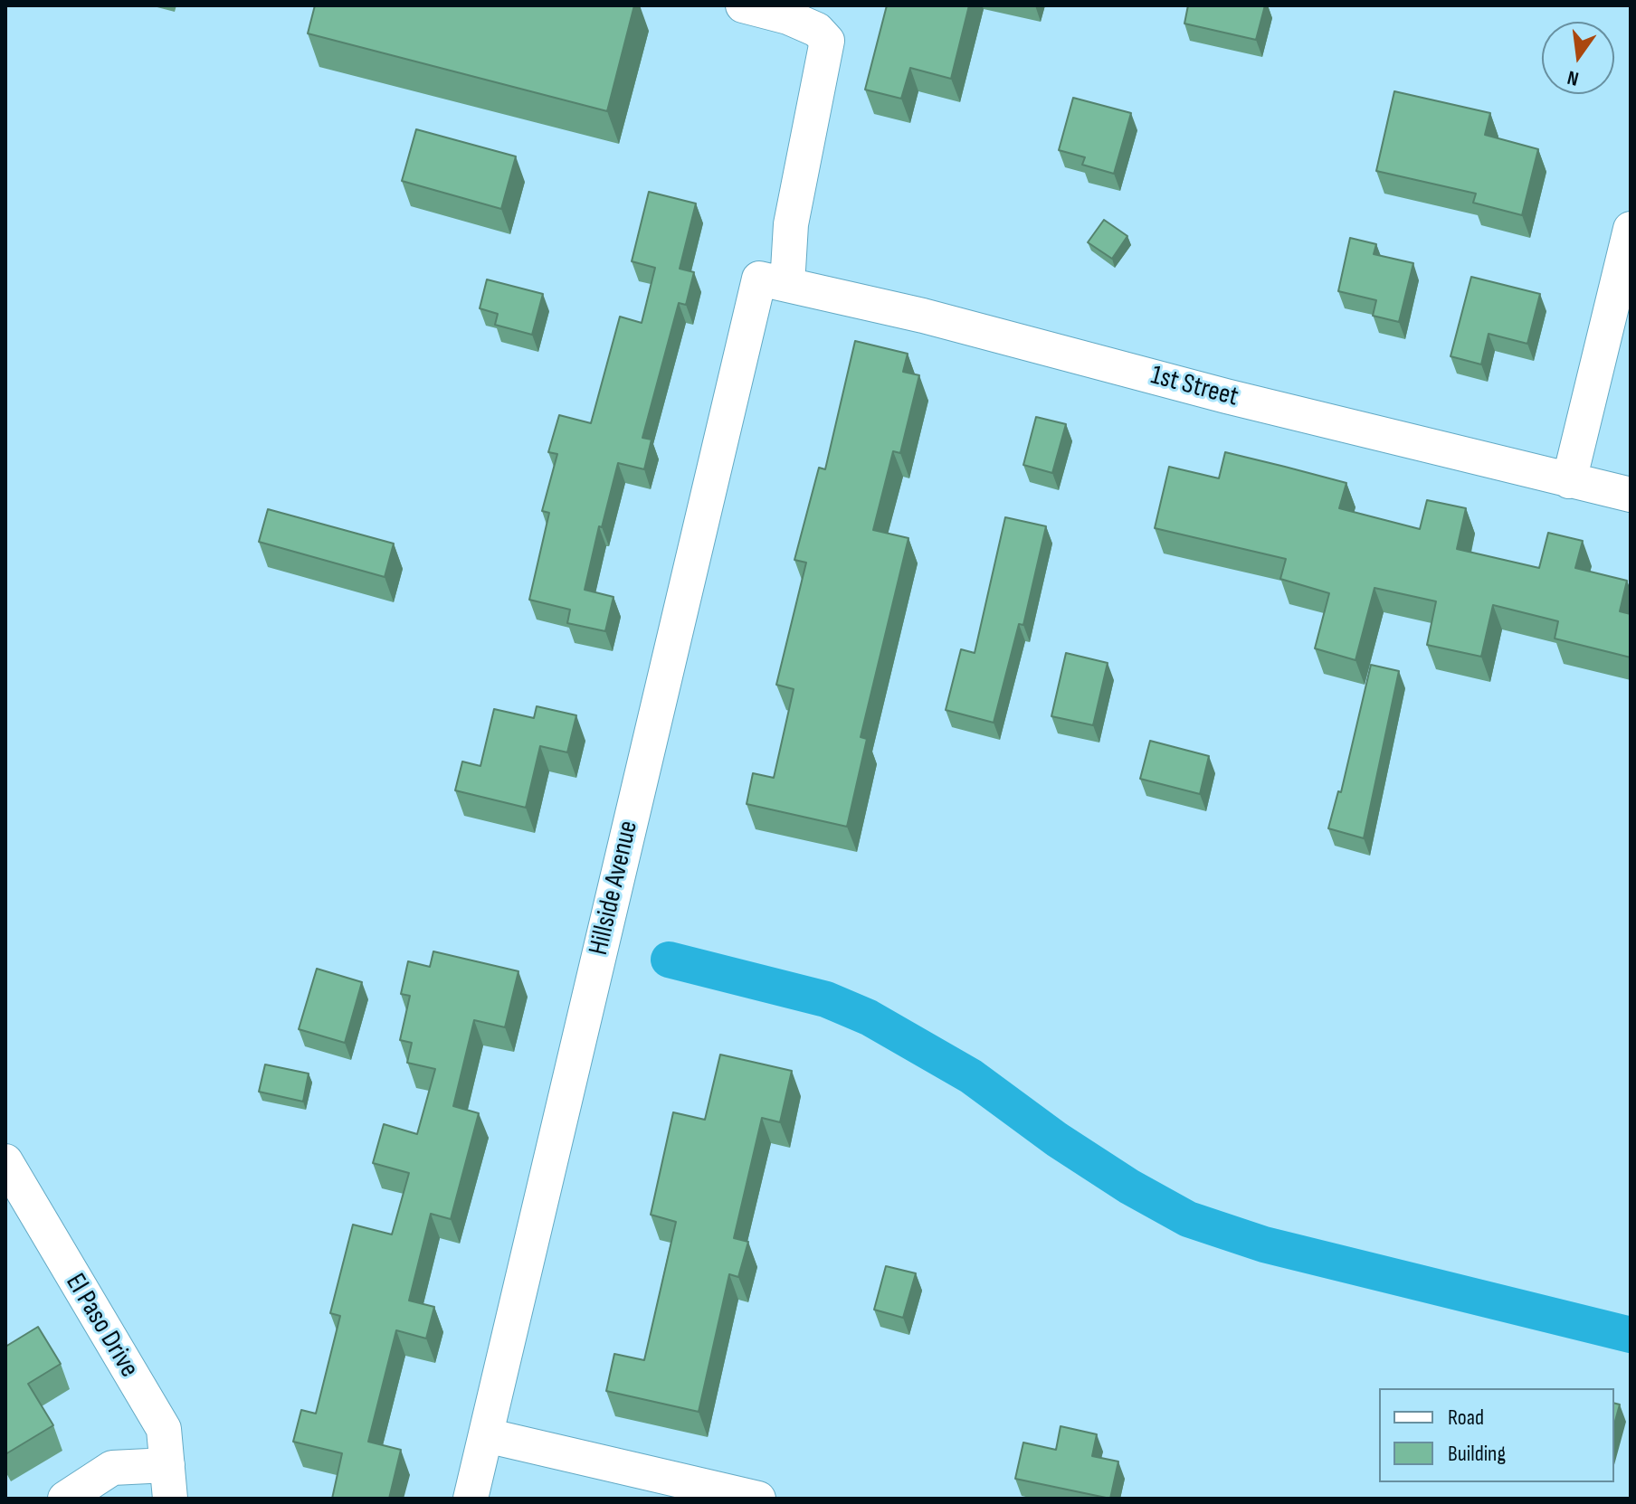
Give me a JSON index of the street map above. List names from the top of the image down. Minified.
{"streets":{"street":["1st Street","Hillside Avenue","El Paso Drive"]},"crossings":[["1st Street","Hillside Avenue"]],"legend":["Road","Building"],"north":"bottom"}
